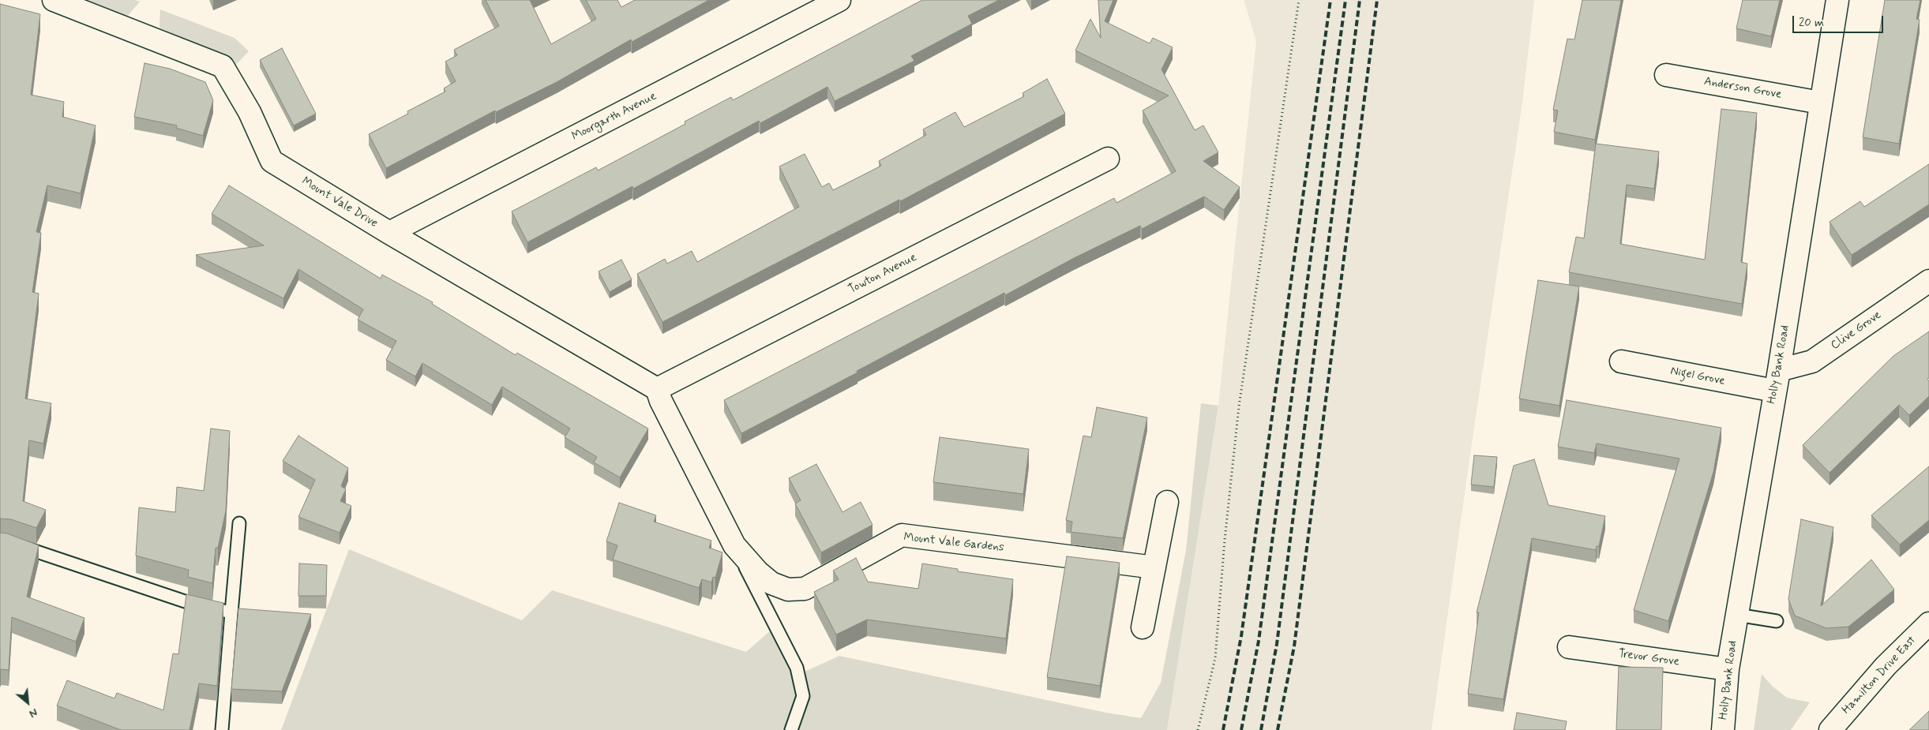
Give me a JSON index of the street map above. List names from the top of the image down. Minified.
{"streets":{"street":["Anderson Grove","Moorgarth Avenue","Mount Vale Drive","Towton Avenue","Clive Grove","Holly Bank Road","Nigel Grove","Mount Vale Gardens","Trevor Grove","Hamilton Drive East"]},"crossings":[["Anderson Grove","Holly Bank Road"],["Moorgarth Avenue","Mount Vale Drive"],["Mount Vale Drive","Towton Avenue"],["Mount Vale Drive","Mount Vale Gardens"],["Towton Avenue","Mount Vale Gardens"],["Clive Grove","Holly Bank Road"],["Clive Grove","Nigel Grove"],["Holly Bank Road","Nigel Grove"],["Holly Bank Road","Trevor Grove"]],"scale_bar":"20 m","north":"bottom right"}
